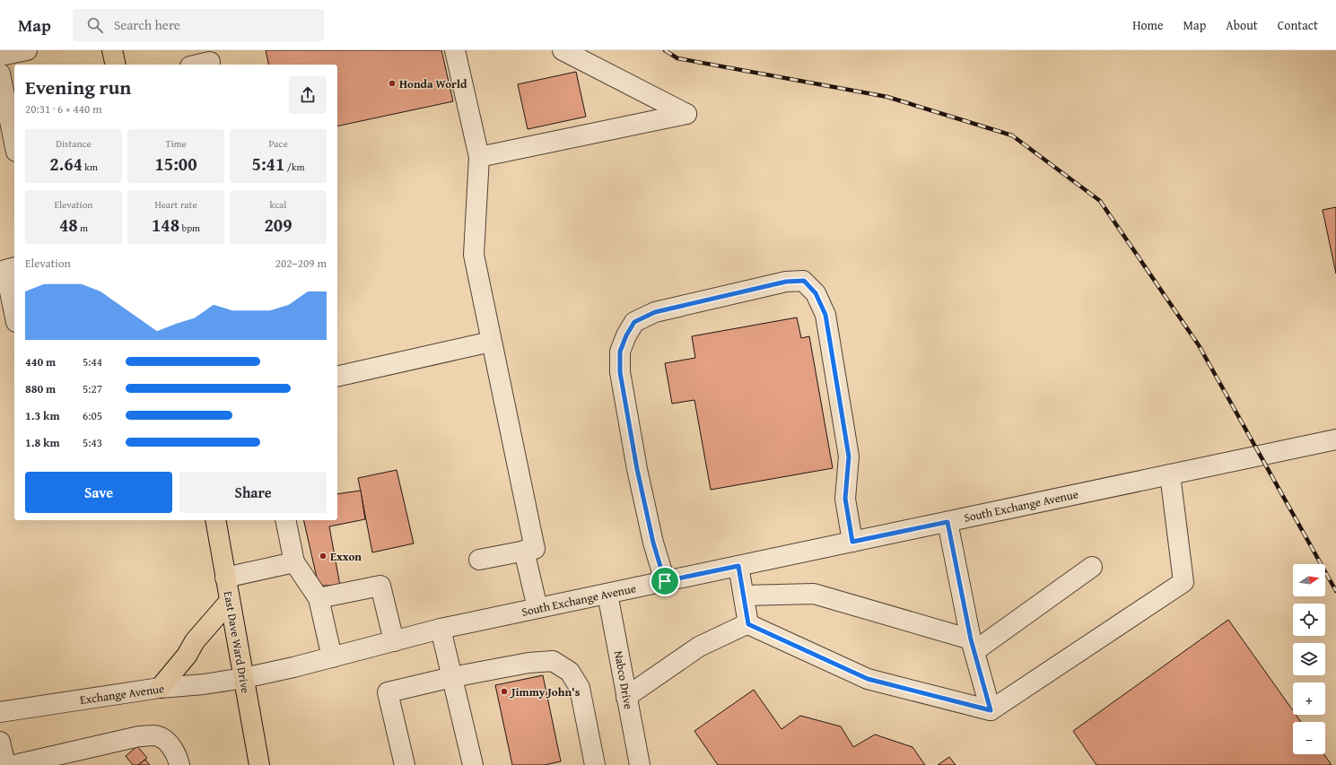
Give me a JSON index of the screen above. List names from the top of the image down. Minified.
{"streets":{"main road":["East Dave Ward Drive"],"street":["South Exchange Avenue","Nabco Drive","Exchange Avenue"]},"crossings":[["South Exchange Avenue","East Dave Ward Drive"],["South Exchange Avenue","Nabco Drive"],["South Exchange Avenue","Exchange Avenue"],["East Dave Ward Drive","Exchange Avenue"]],"places":["Honda World","Exxon","Jimmy John's"],"north":"right","page":{"header":"Map","search":"Search here","nav":["Home","Map","About","Contact"],"heading":["Evening run","20:31 · 6 × 440 m"],"stats":[["Distance","2.64 km"],["Time","15:00"],["Pace","5:41 /km"],["Elevation","48 m"],["Heart rate","148 bpm"],["kcal","209"]],"chart":["Elevation","202–209 m"],"list":[{"name":"440 m","note":"5:44"},{"name":"880 m","note":"5:27"},{"name":"1.3 km","note":"6:05"},{"name":"1.8 km","note":"5:43"}],"buttons":["Save","Share"],"map_buttons":["+","−"]}}
